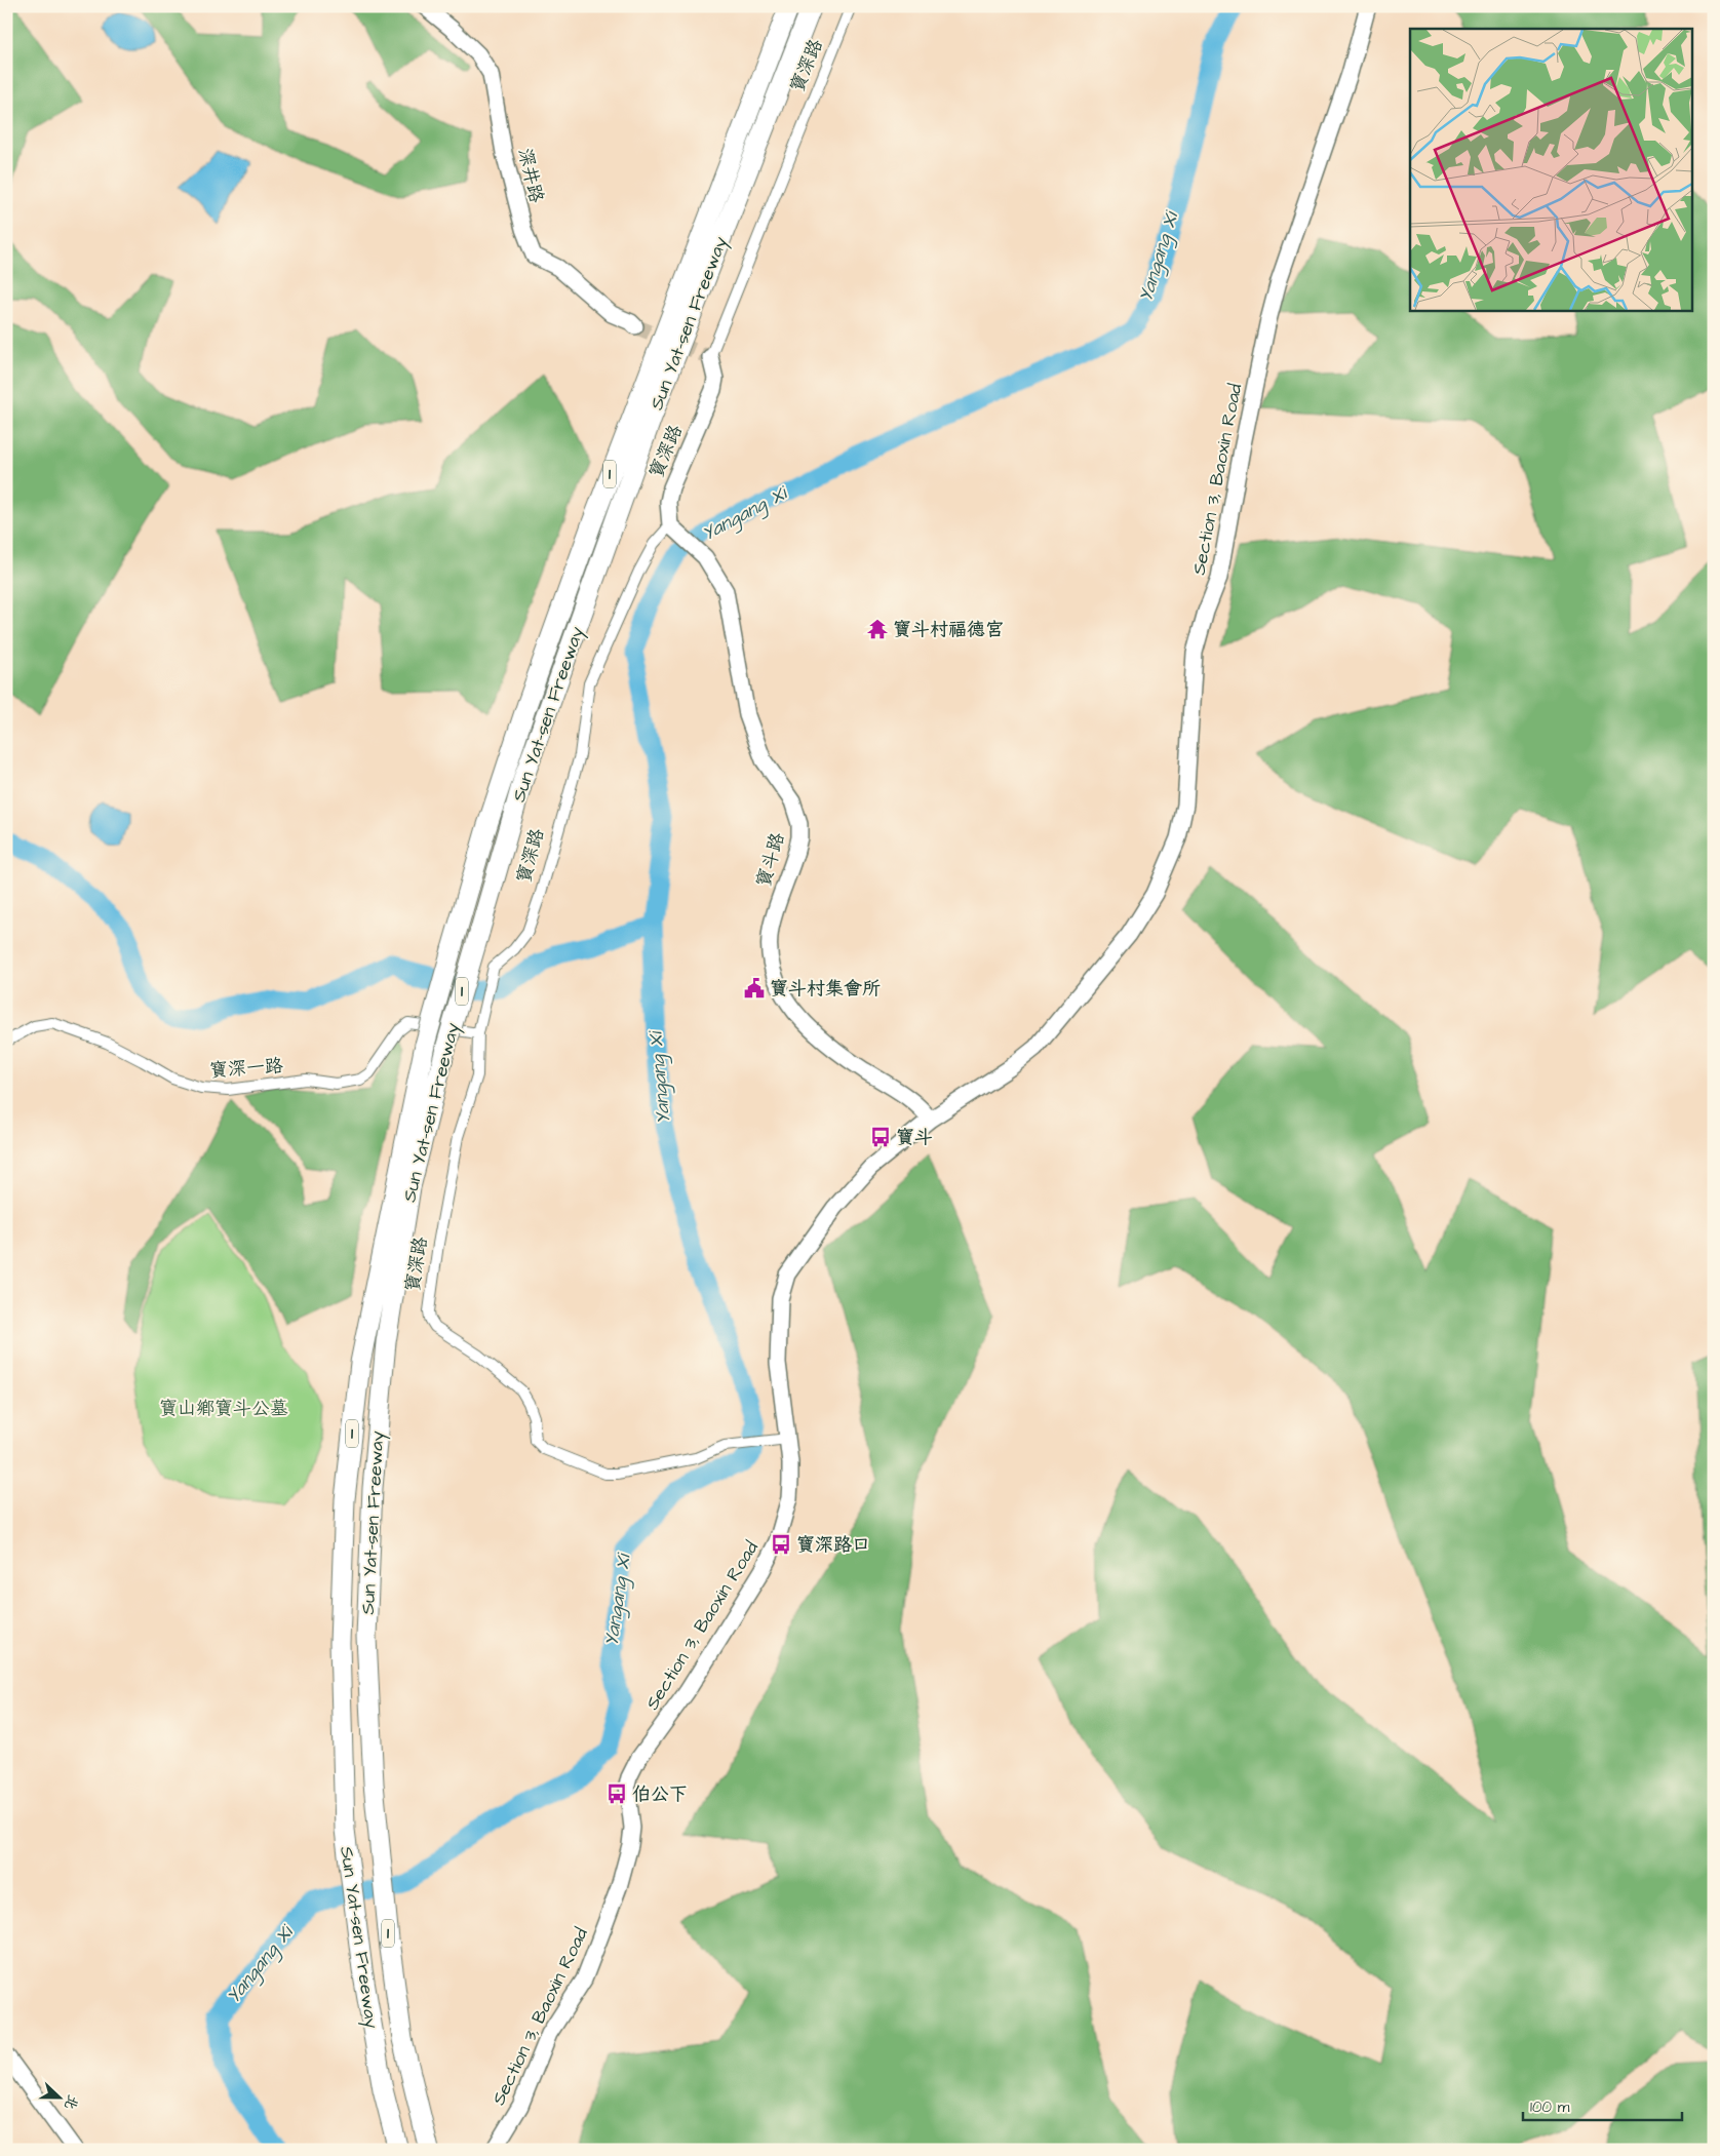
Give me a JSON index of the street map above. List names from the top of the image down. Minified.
{"streets":{"highway":["Sun Yat-sen Freeway","1"],"street":["寶深路","深井路","Section 3, Baoxin Road","寶斗路","寶深一路"]},"crossings":[["寶深路","Section 3, Baoxin Road"],["寶深路","寶斗路"],["寶深路","寶深一路"],["Section 3, Baoxin Road","寶斗路"]],"water":["Yangang Xi"],"parks":["寶山鄉寶斗公墓"],"places":{"temple":["寶斗村福德宮"],"public building":["寶斗村集會所"],"bus stop":["寶斗","寶深路口","伯公下"]},"scale_bar":"100 m","north":"right"}
